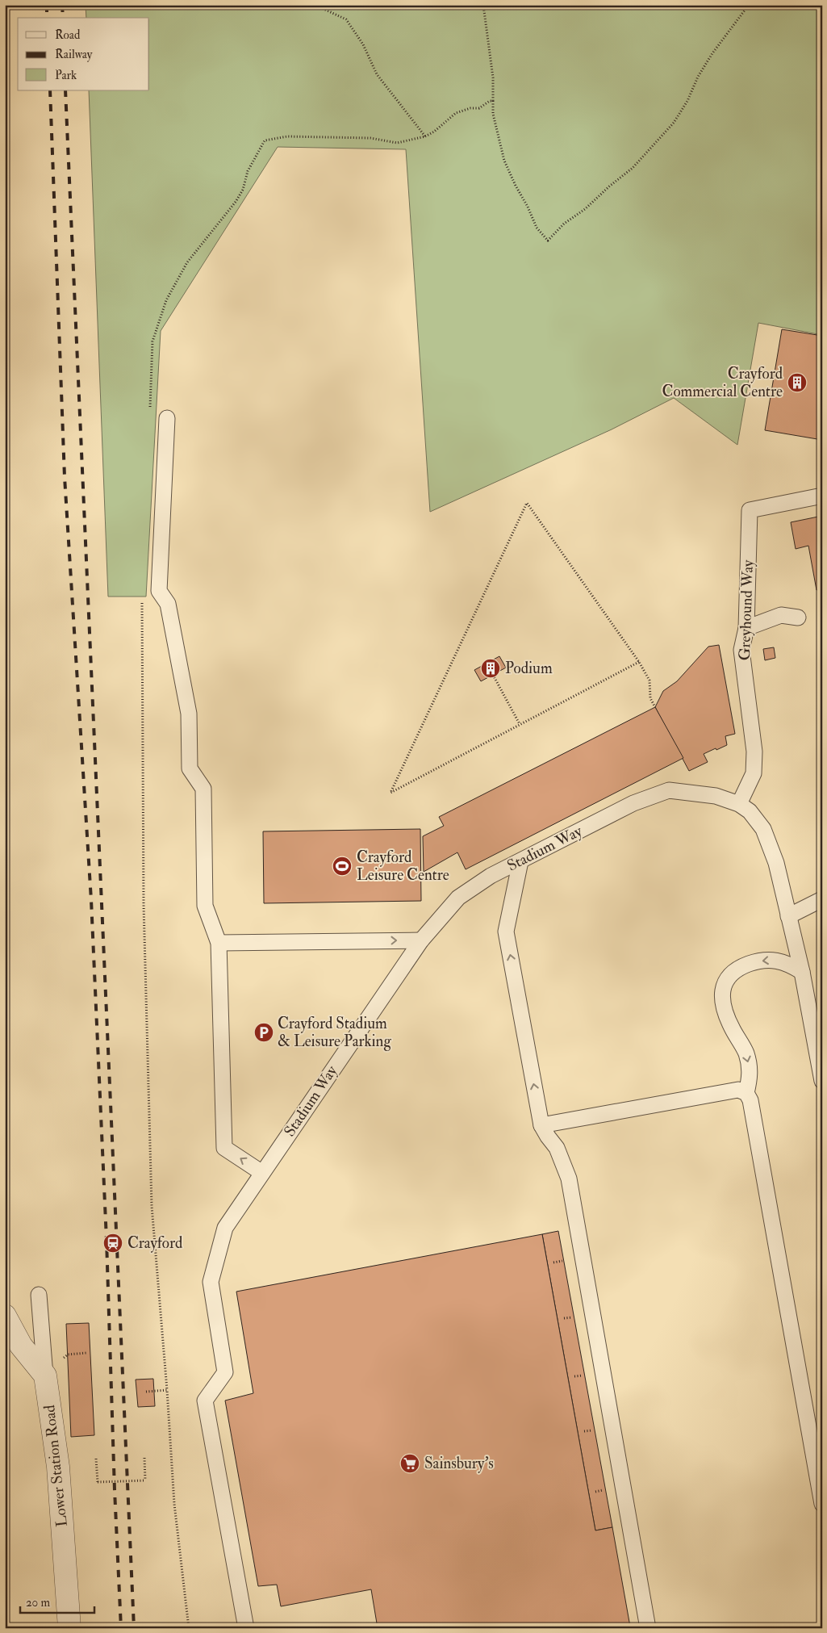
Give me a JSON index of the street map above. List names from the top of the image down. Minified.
{"streets":{"street":["Lower Station Road"],"lane":["Greyhound Way","Stadium Way"]},"crossings":[["Greyhound Way","Stadium Way"]],"places":{"building":["Crayford Commercial Centre","Podium"],"sports":["Crayford Leisure Centre"],"parking":["Crayford Stadium & Leisure Parking"],"station":["Crayford"],"supermarket":["Sainsbury's"]},"legend":["Road","Railway","Park"],"scale_bar":"20 m"}
